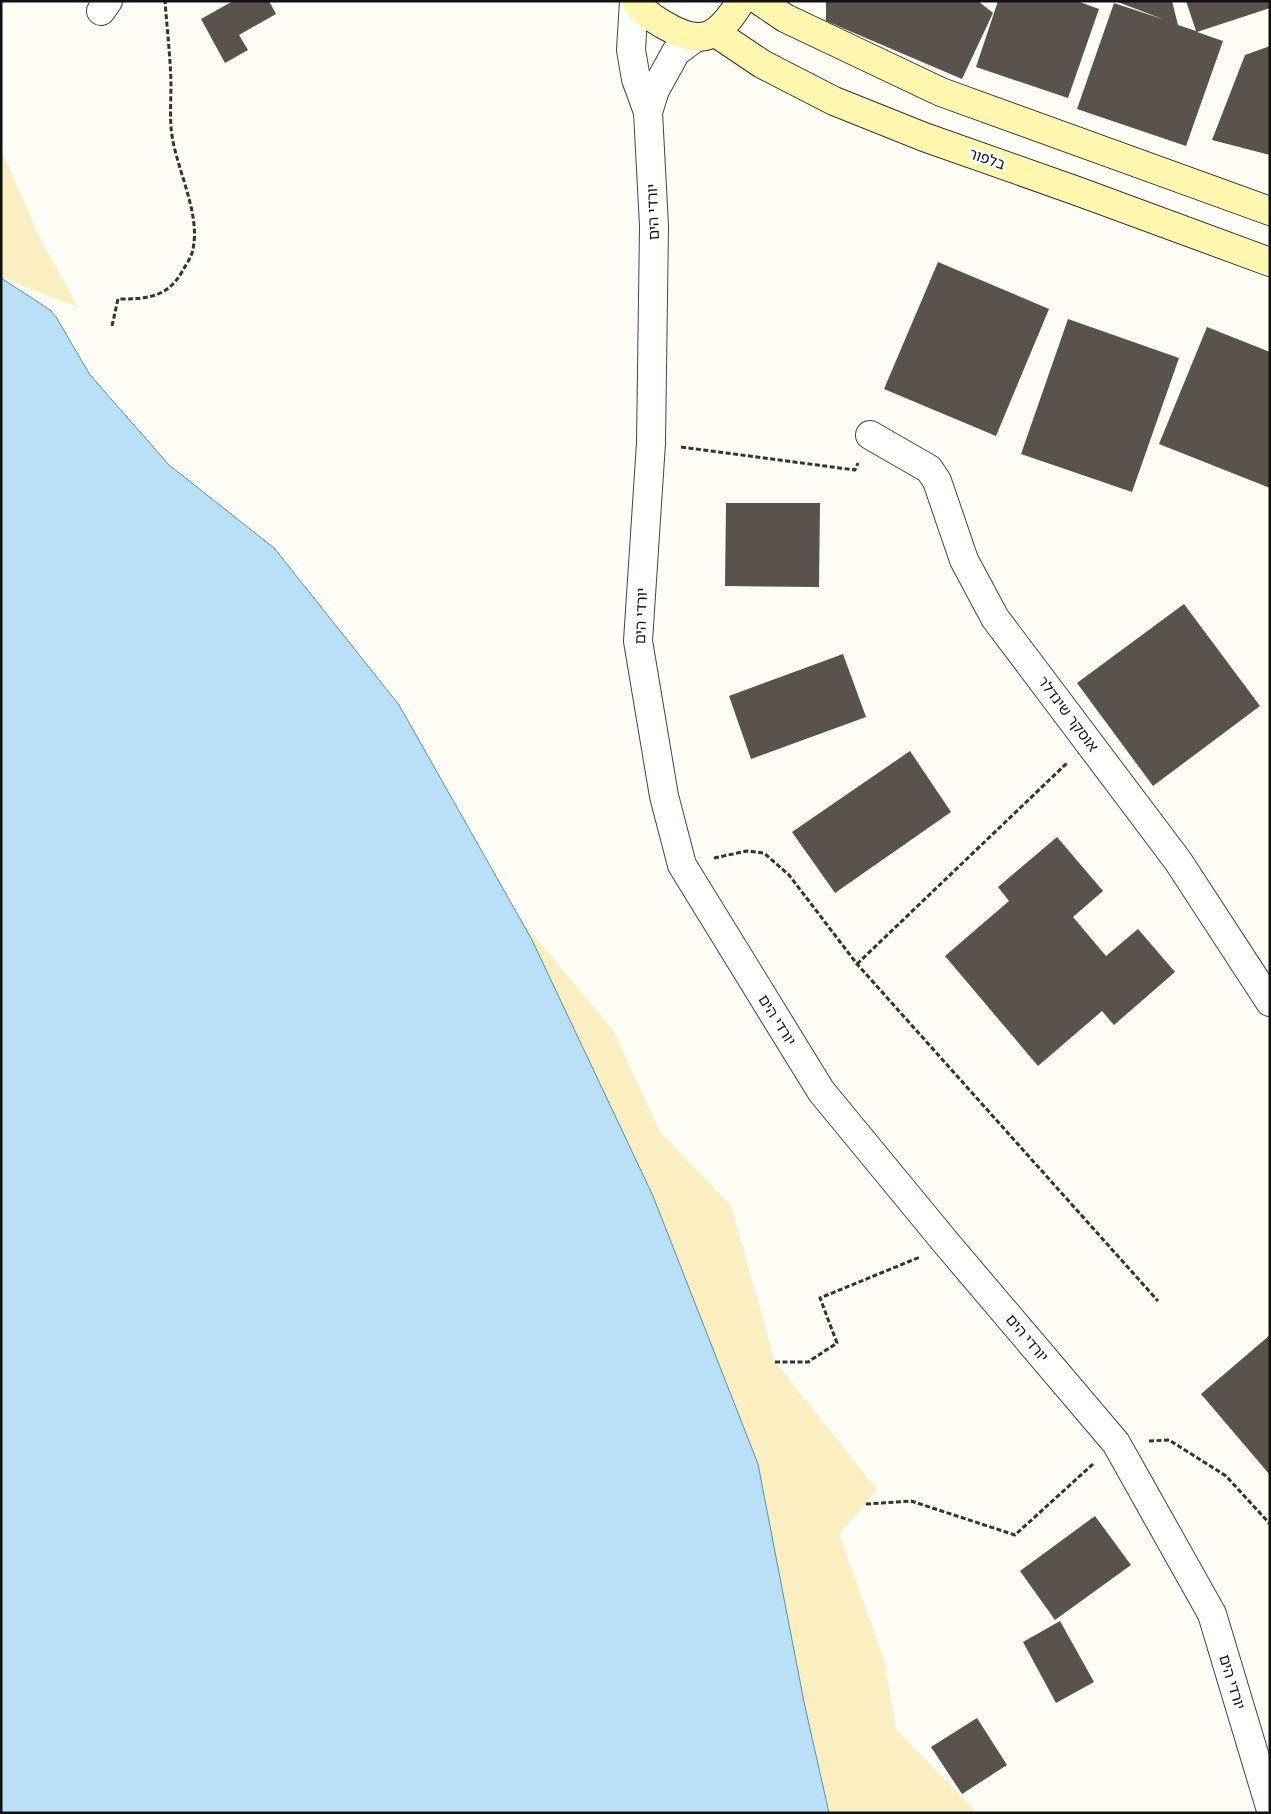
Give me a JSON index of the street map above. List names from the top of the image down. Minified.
{"streets":{"street":["בלפור","יורדי הים","אוסקר שינדלר"]},"crossings":[["בלפור","יורדי הים"]]}
